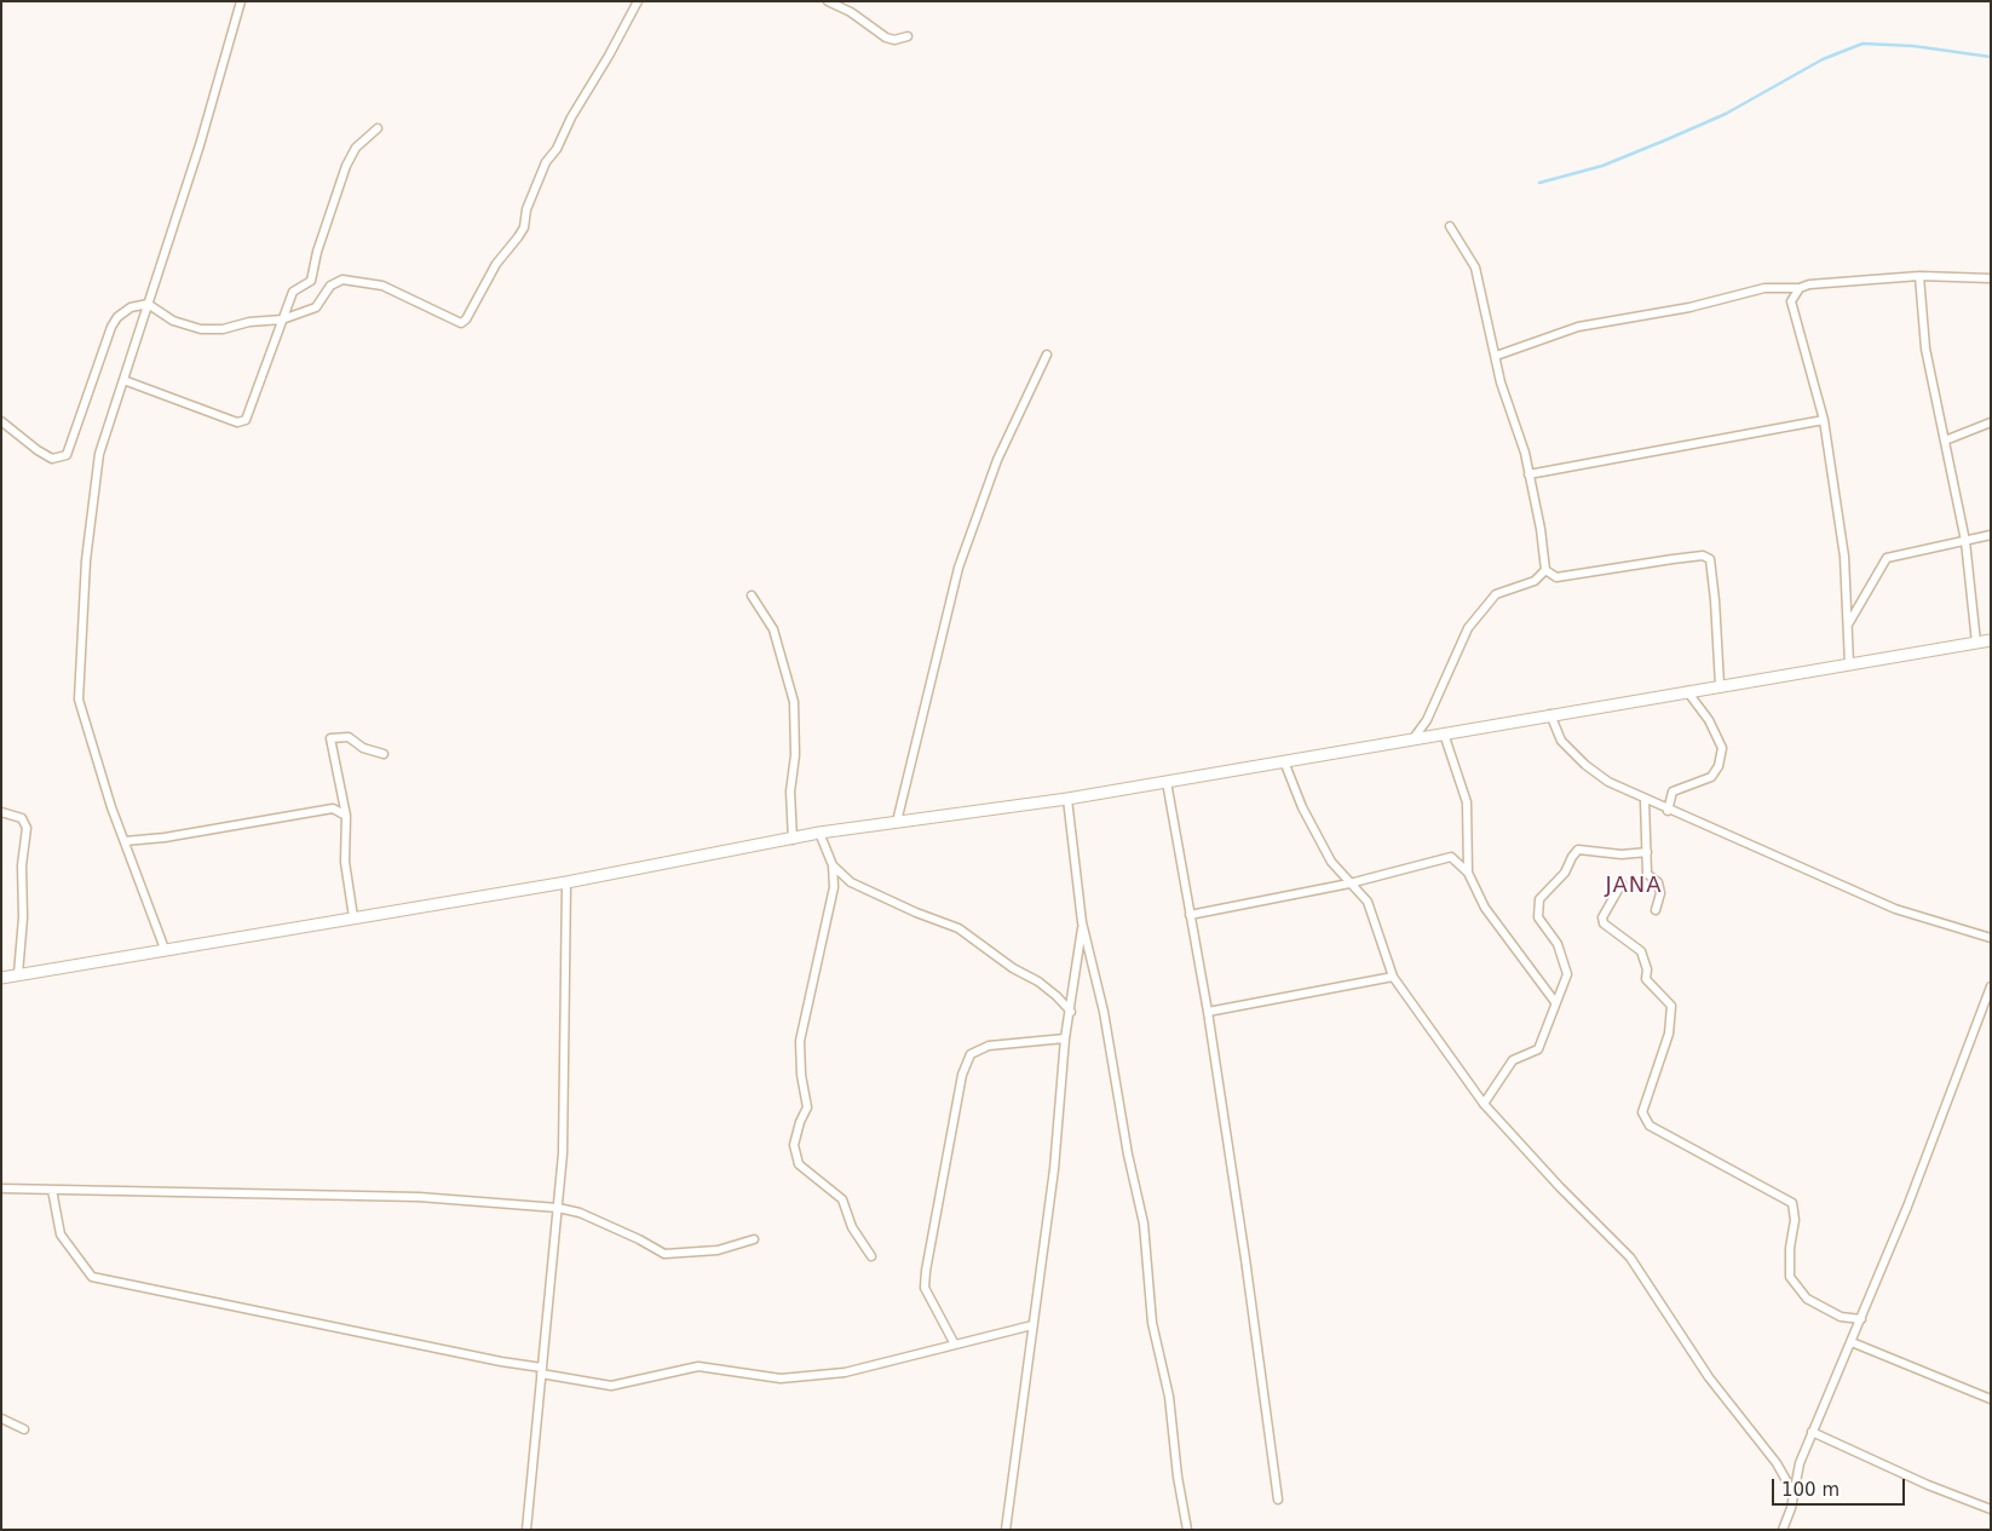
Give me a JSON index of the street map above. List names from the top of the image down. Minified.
{"districts":["JANA"],"scale_bar":"100 m"}
